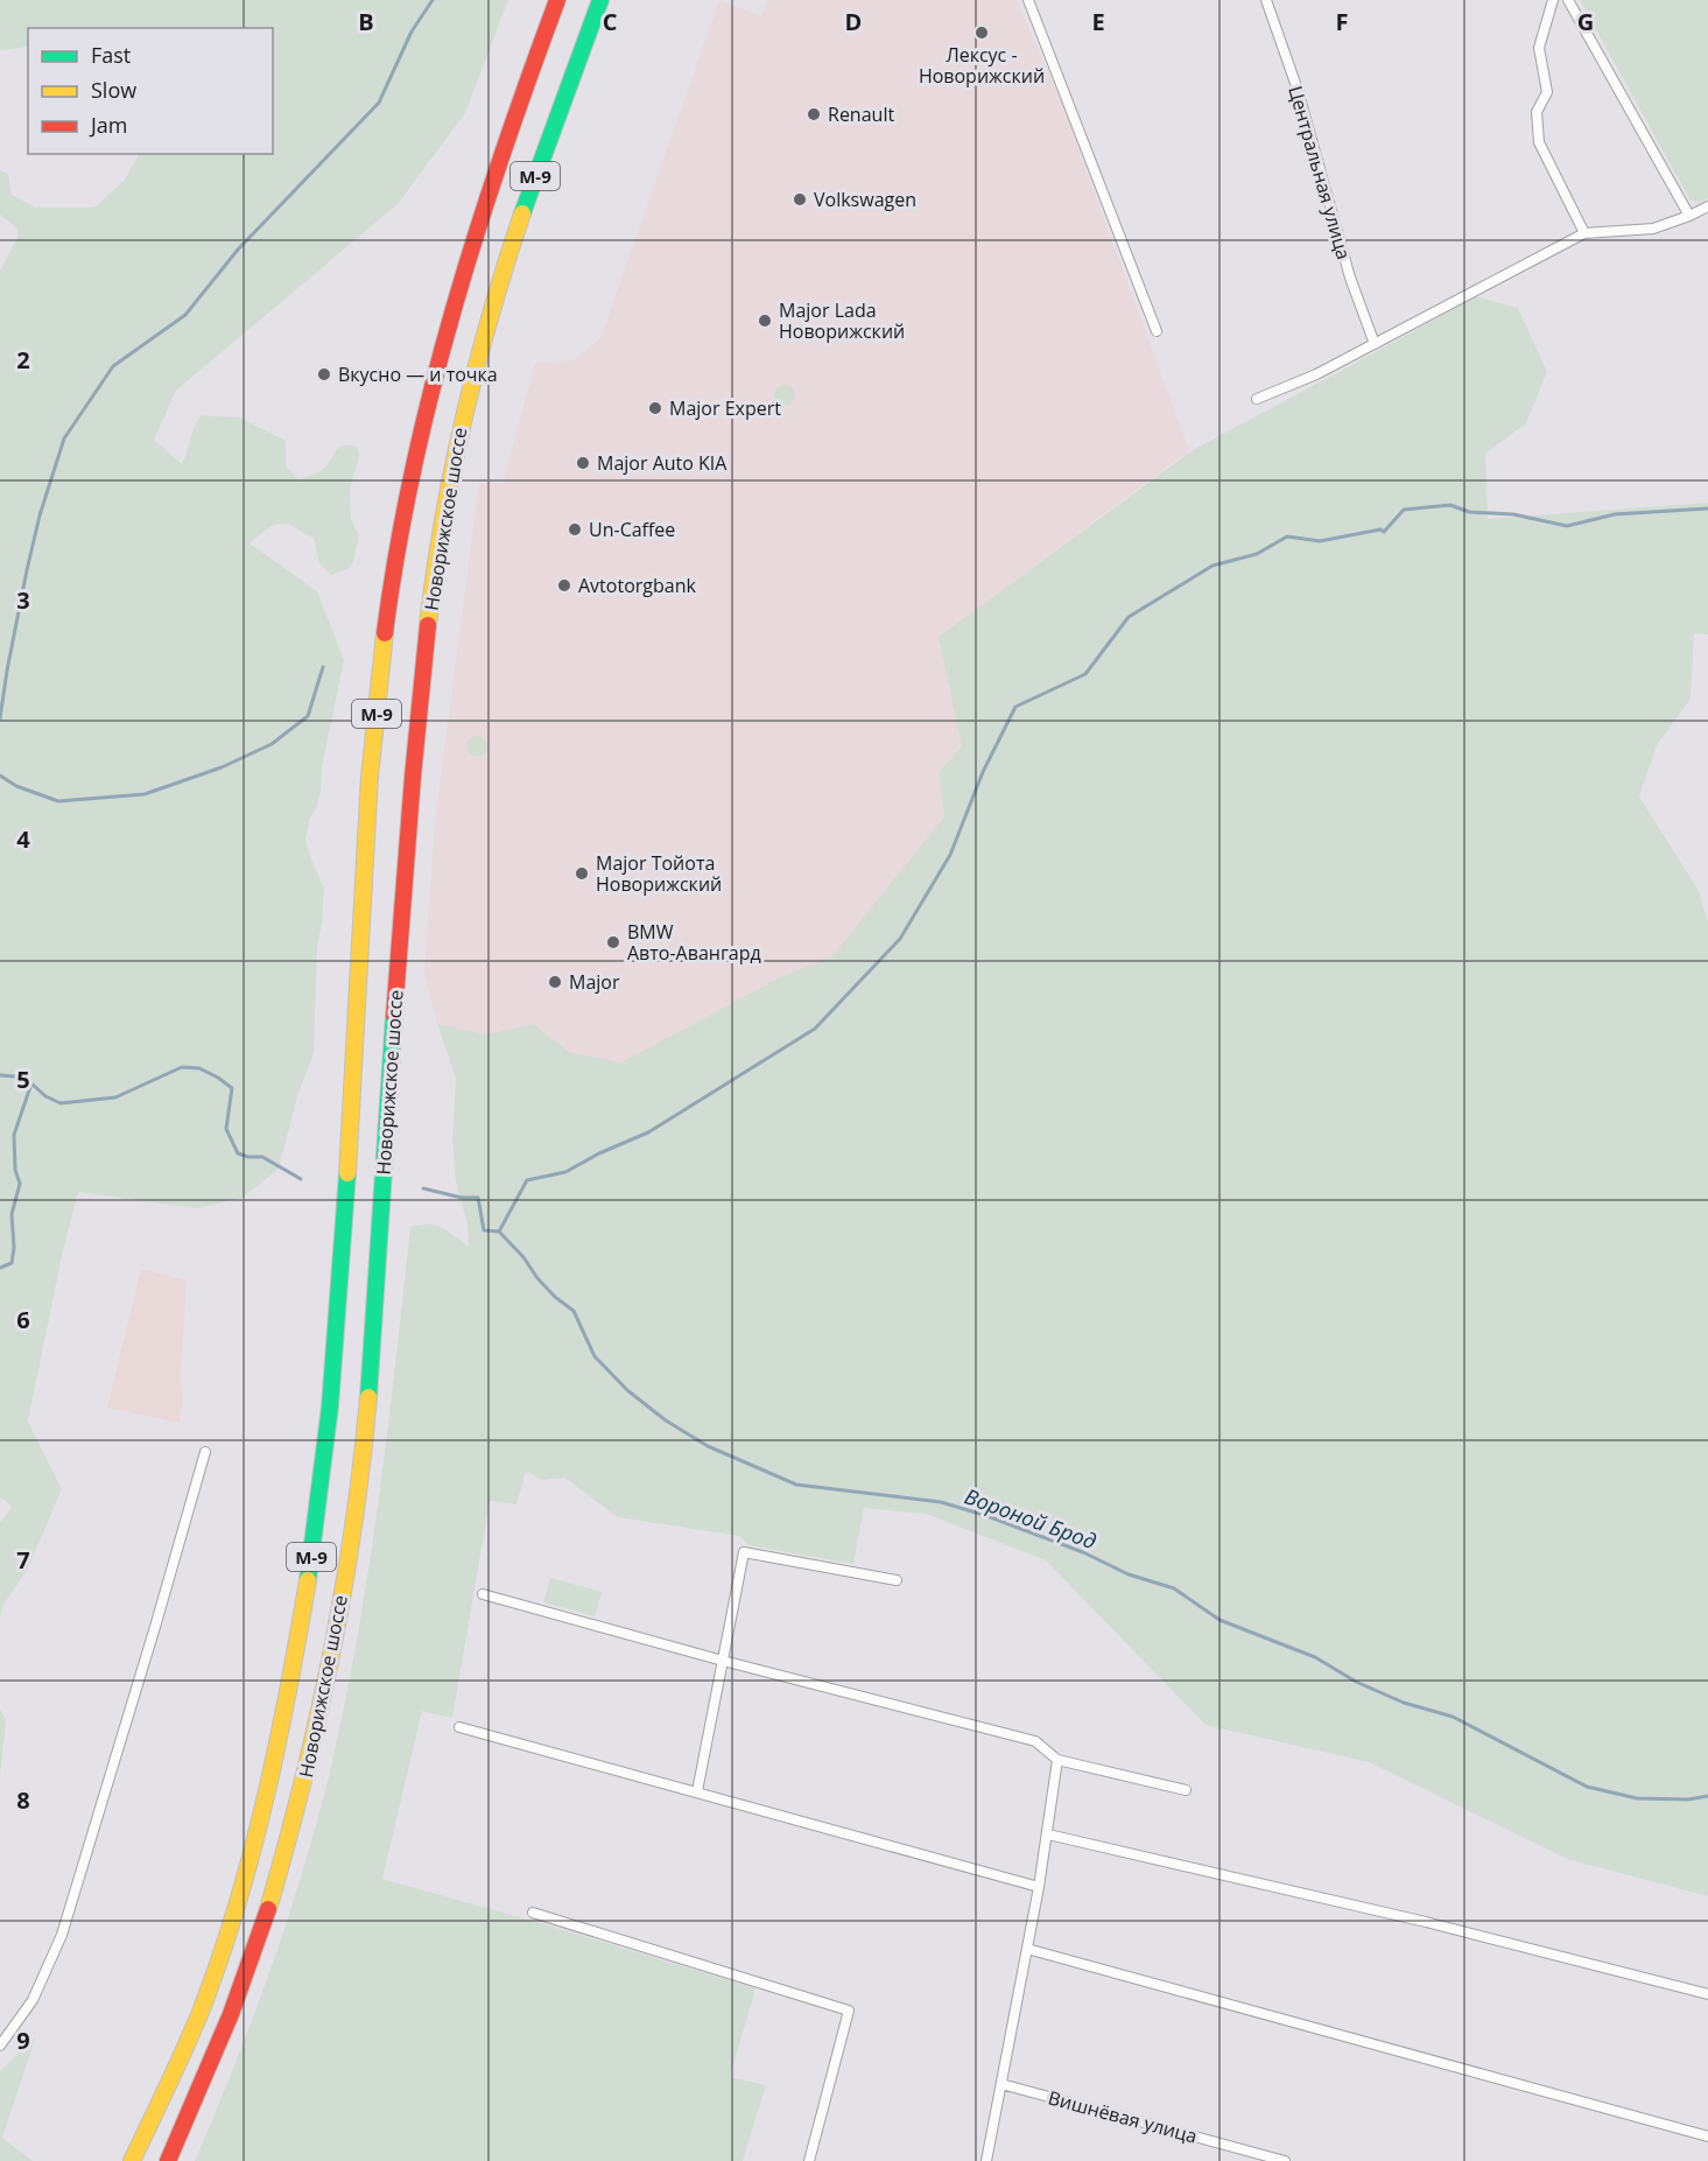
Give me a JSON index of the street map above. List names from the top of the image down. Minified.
{"streets":{"highway":["М-9","Новорижское шоссе"],"street":["Центральная улица","Вишнёвая улица"]},"water":["Вороной Брод"],"places":["Лексус - Новорижский","Renault","Volkswagen","Major Lada Новорижский","Вкусно — и точка","Major Expert","Major Auto KIA","Un-Caffee","Avtotorgbank","Major Тойота Новорижский","BMW Авто-Авангард","Major"],"legend":["Fast","Slow","Jam"],"grid":{"columns":["B","C","D","E","F","G"],"rows":["2","3","4","5","6","7","8","9"]}}
